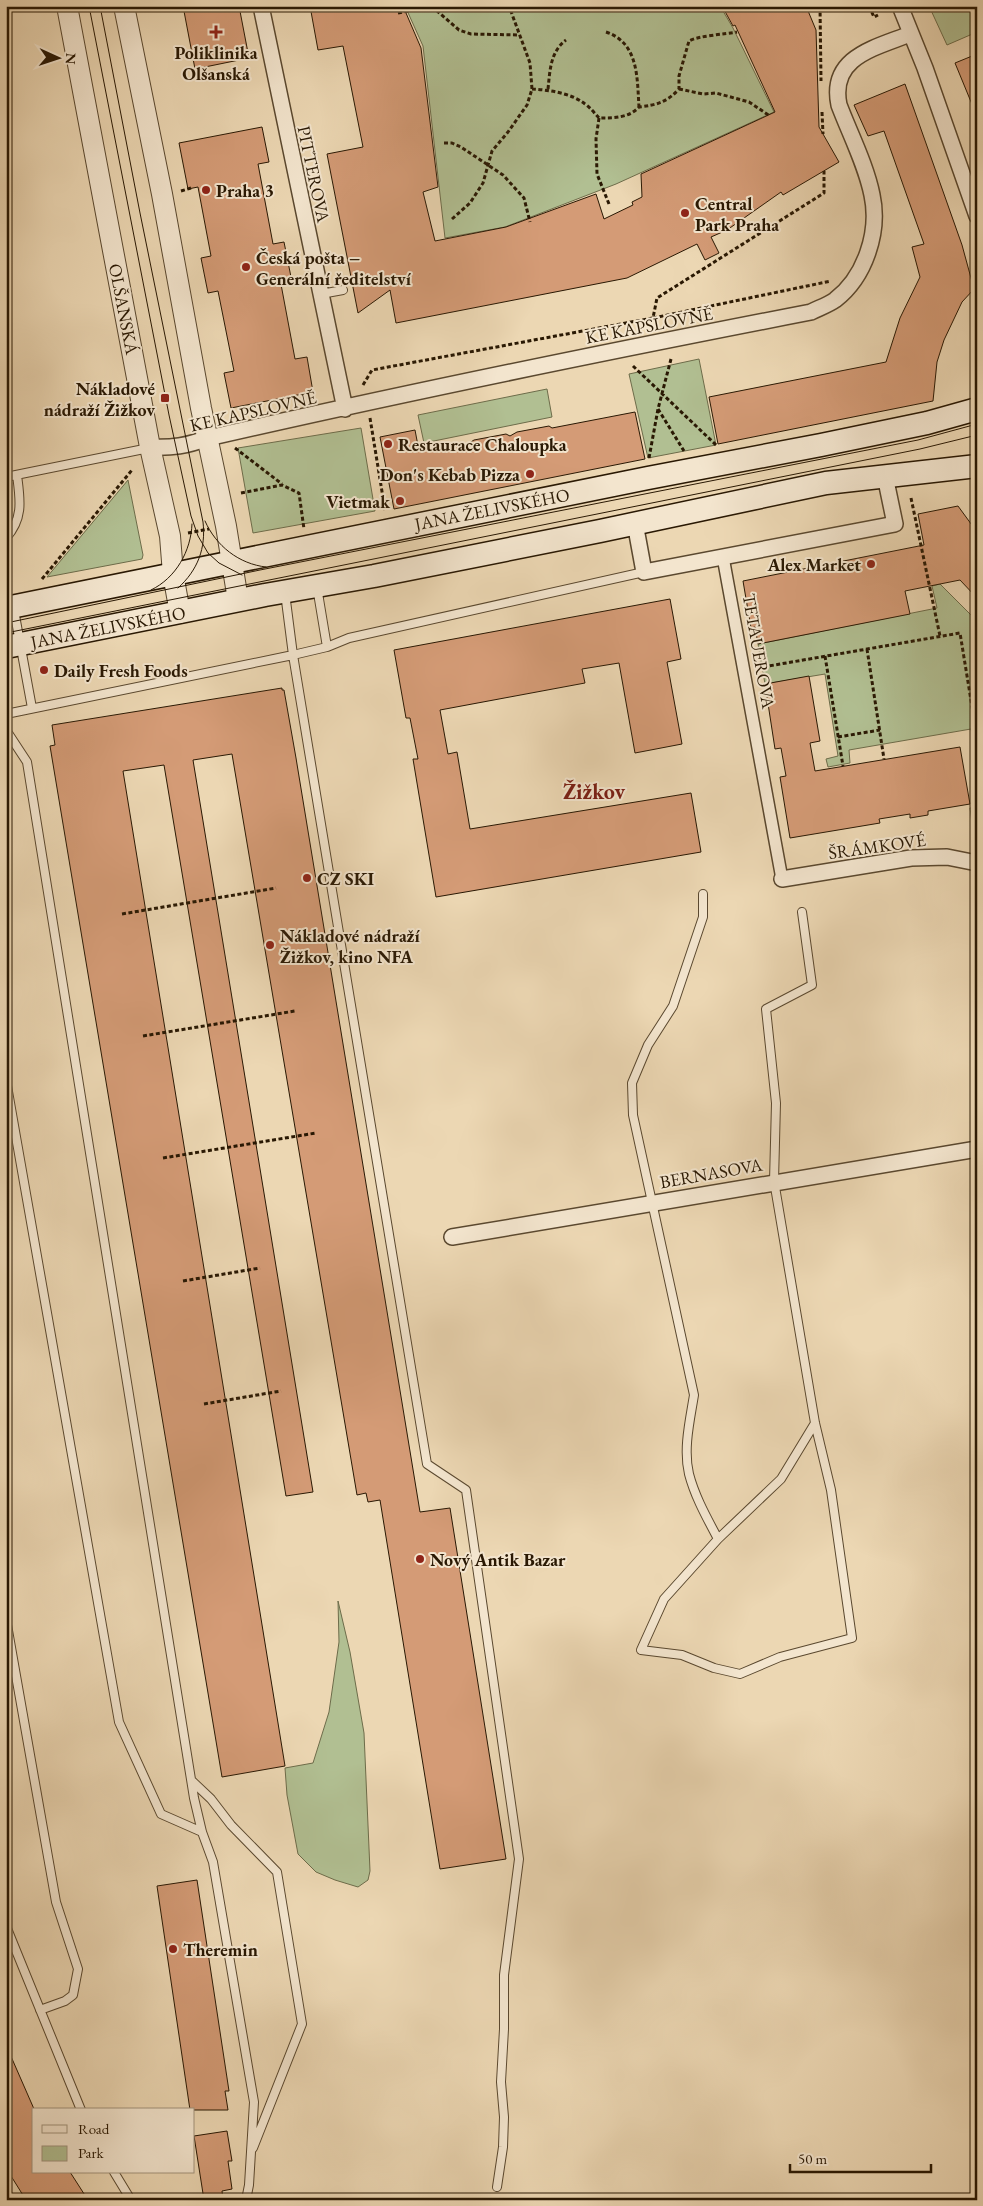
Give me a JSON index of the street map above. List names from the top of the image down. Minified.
{"streets":{"main road":["JANA ŽELIVSKÉHO"],"street":["PITTEROVA","OLŠANSKÁ","KE KAPSLOVNĚ","TETAUEROVA","ŠRÁMKOVÉ","BERNASOVA"]},"crossings":[["PITTEROVA","KE KAPSLOVNĚ"],["OLŠANSKÁ","KE KAPSLOVNĚ"],["OLŠANSKÁ","JANA ŽELIVSKÉHO"],["TETAUEROVA","ŠRÁMKOVÉ"]],"districts":["Žižkov"],"places":{"health":["Poliklinika Olšanská"],"other":["Praha 3","Central Park Praha","Česká pošta – Generální ředitelství","Restaurace Chaloupka","Don's Kebab Pizza","Vietmak","Alex Market","Daily Fresh Foods","CZ SKI","Nákladové nádraží Žižkov, kino NFA","Nový Antik Bazar","Theremin"],"transit":["Nákladové nádraží Žižkov"]},"legend":["Road","Park"],"scale_bar":"50 m","north":"right"}
